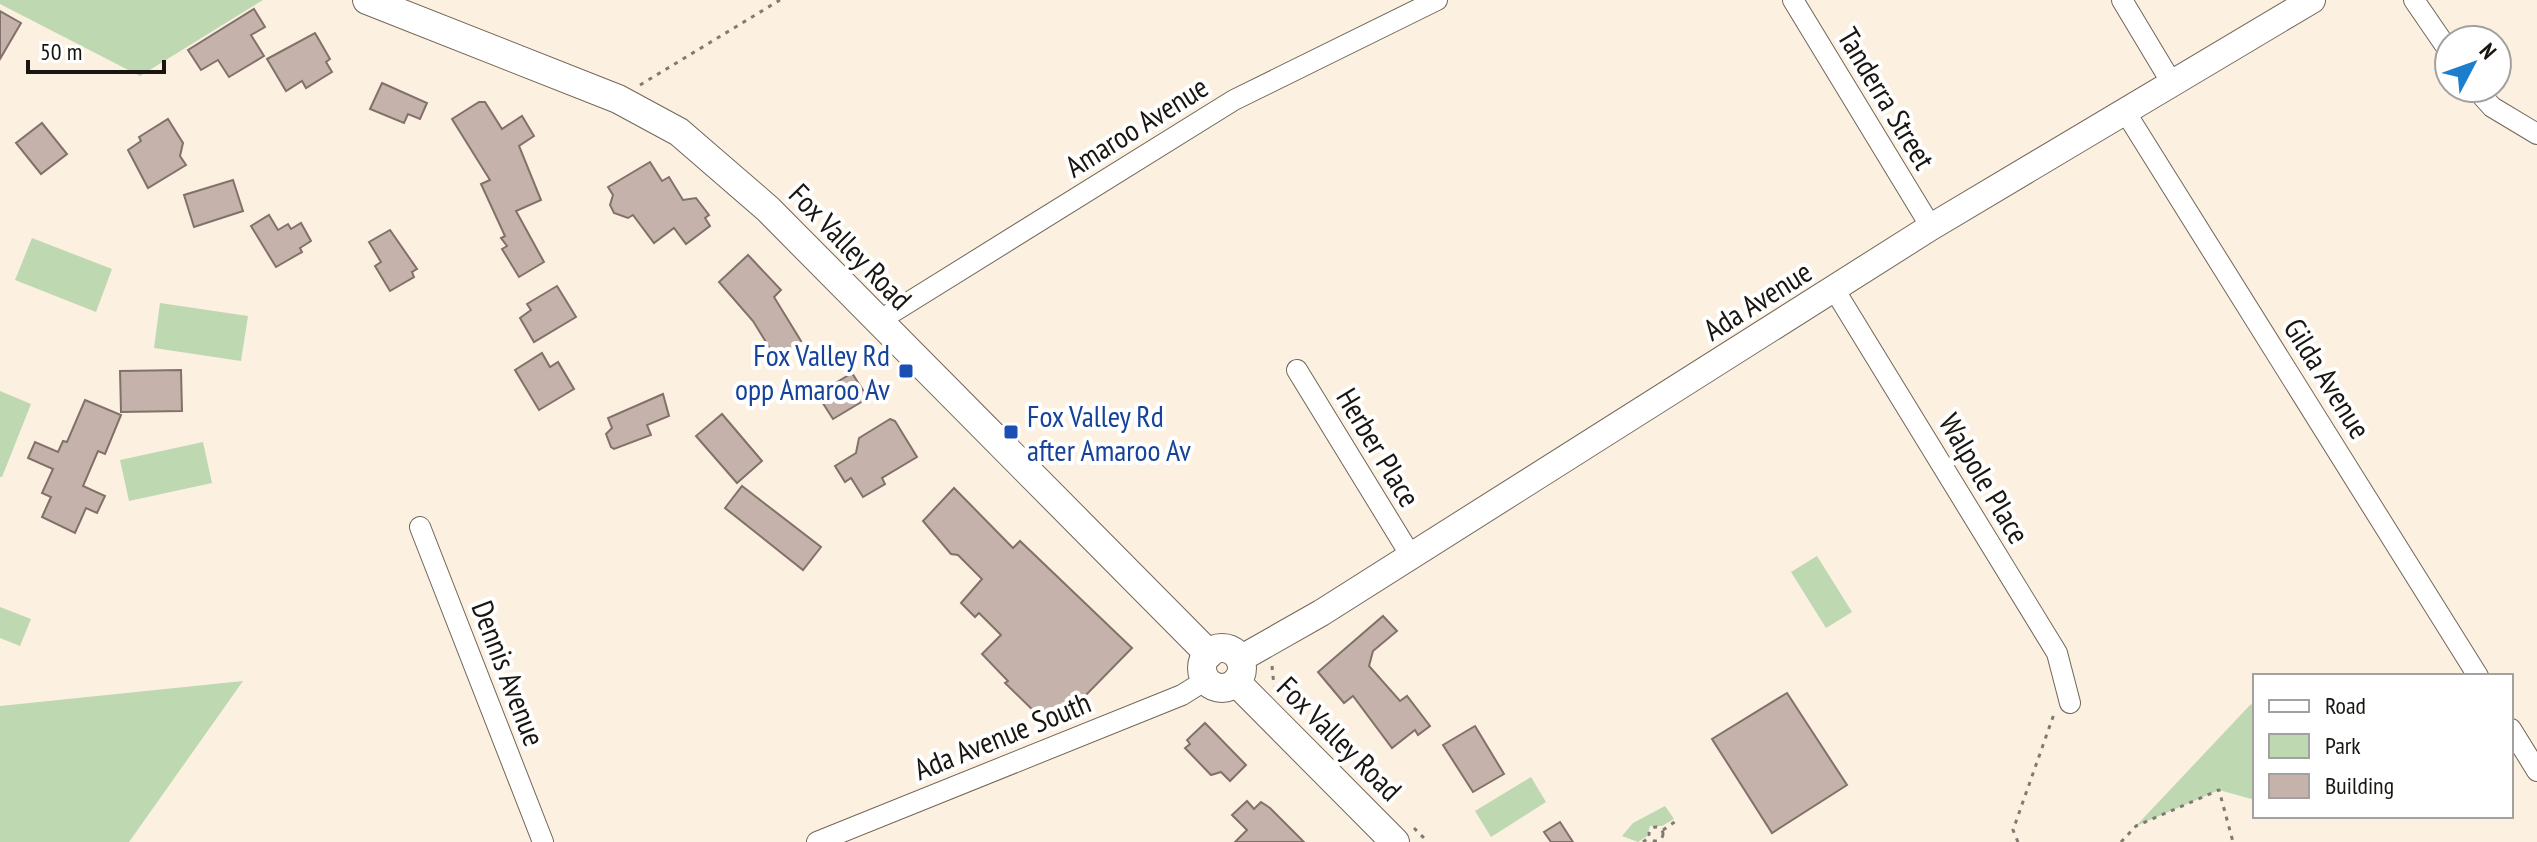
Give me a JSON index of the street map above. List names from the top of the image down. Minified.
{"streets":{"main road":["Fox Valley Road"],"street":["Tanderra Street","Amaroo Avenue","Ada Avenue","Gilda Avenue","Herber Place","Walpole Place","Dennis Avenue","Ada Avenue South"]},"crossings":[["Tanderra Street","Ada Avenue"],["Amaroo Avenue","Fox Valley Road"],["Fox Valley Road","Ada Avenue"],["Fox Valley Road","Ada Avenue South"],["Ada Avenue","Gilda Avenue"],["Ada Avenue","Herber Place"],["Ada Avenue","Walpole Place"]],"places":{"transit":["Fox Valley Rd opp Amaroo Av","Fox Valley Rd after Amaroo Av"]},"legend":["Road","Park","Building"],"scale_bar":"50 m","north":"top right"}
